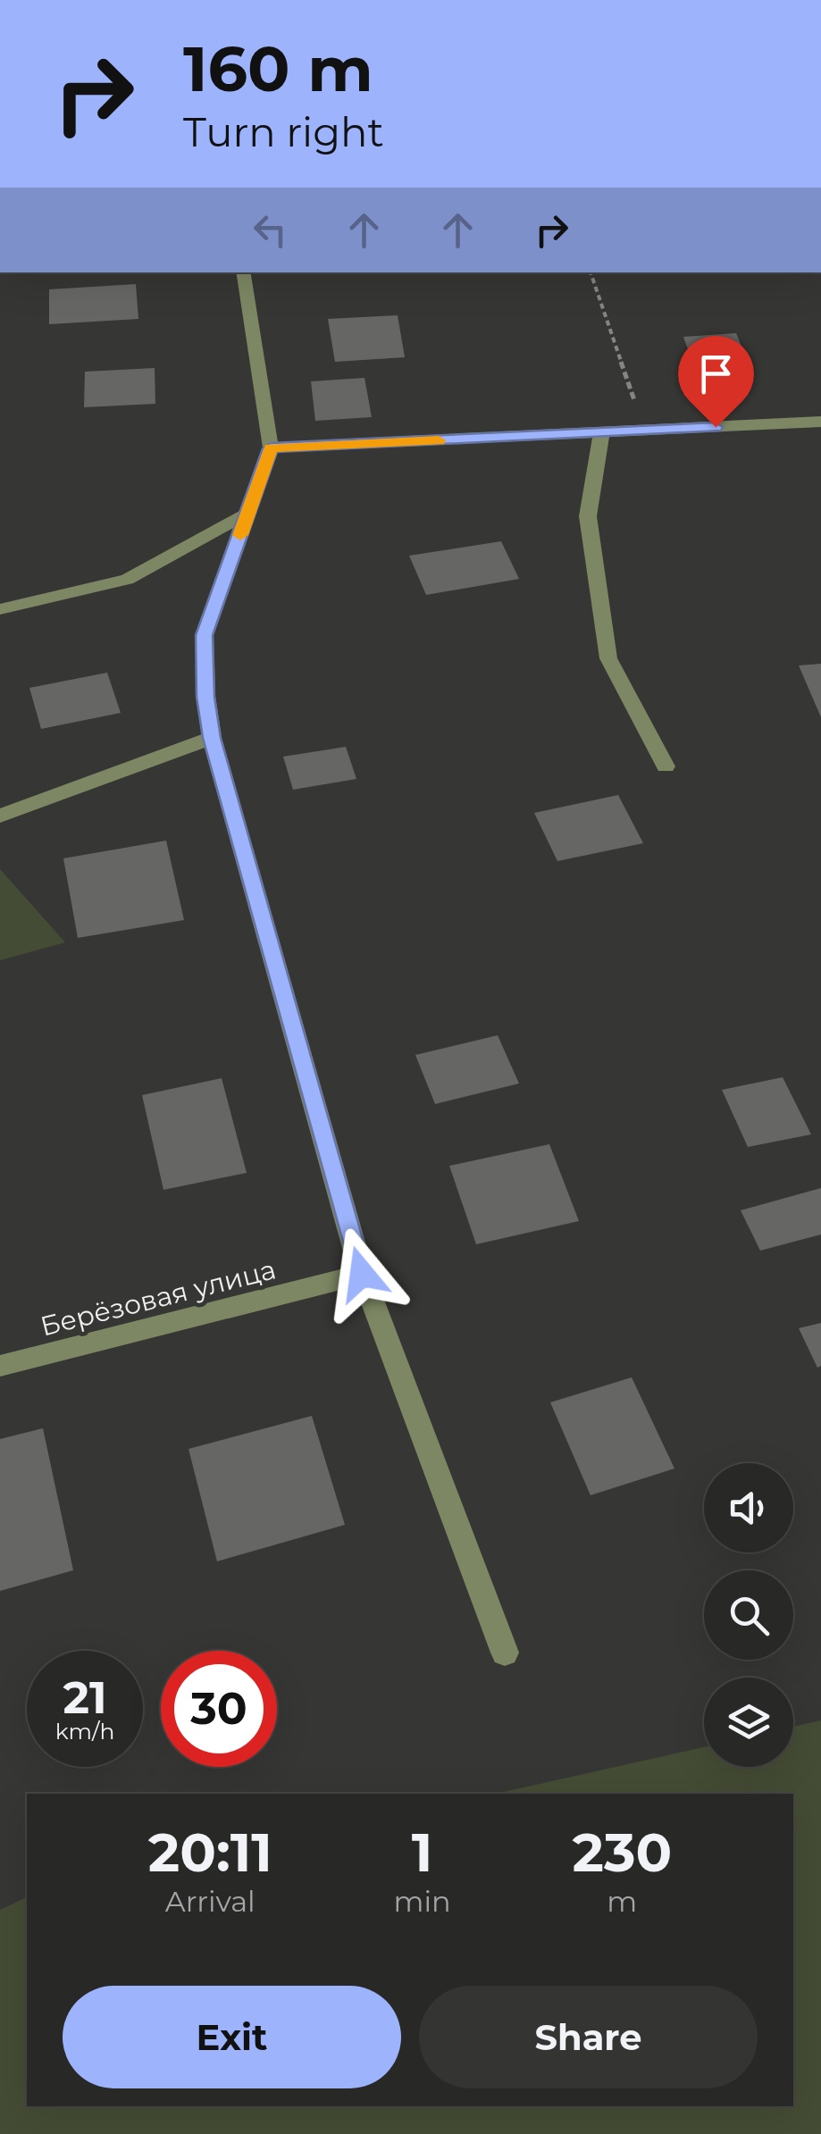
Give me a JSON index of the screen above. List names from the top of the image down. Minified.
{"streets":{"street":["Берёзовая улица"]},"page":{"turn":["160 m","Turn right"],"speed":"21 km/h","limit":"30","eta":["20:11","Arrival","1","min","230","m"],"buttons":["Exit","Share"]}}
